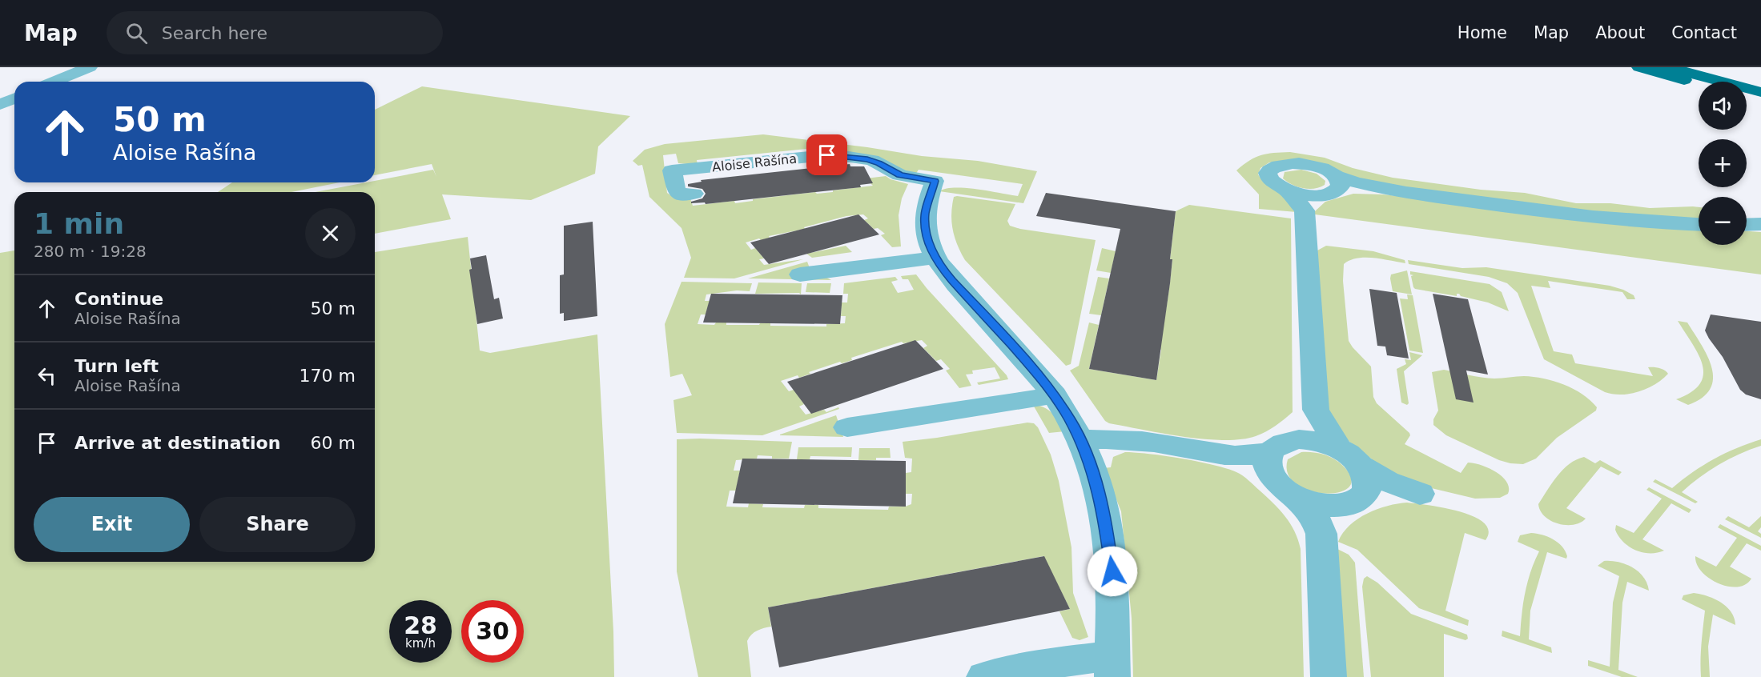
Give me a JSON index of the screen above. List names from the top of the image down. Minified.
{"streets":{"street":["Aloise Rašína"]},"page":{"header":"Map","search":"Search here","nav":["Home","Map","About","Contact"],"map_buttons":["+","−"],"turn":["50 m","Aloise Rašína"],"heading":["1 min","280 m · 19:28"],"list":[{"name":"Continue","note":"Aloise Rašína","value":"50 m"},{"name":"Turn left","note":"Aloise Rašína","value":"170 m"},{"name":"Arrive at destination","value":"60 m"}],"buttons":["Exit","Share"],"speed":"28 km/h","limit":"30"}}
